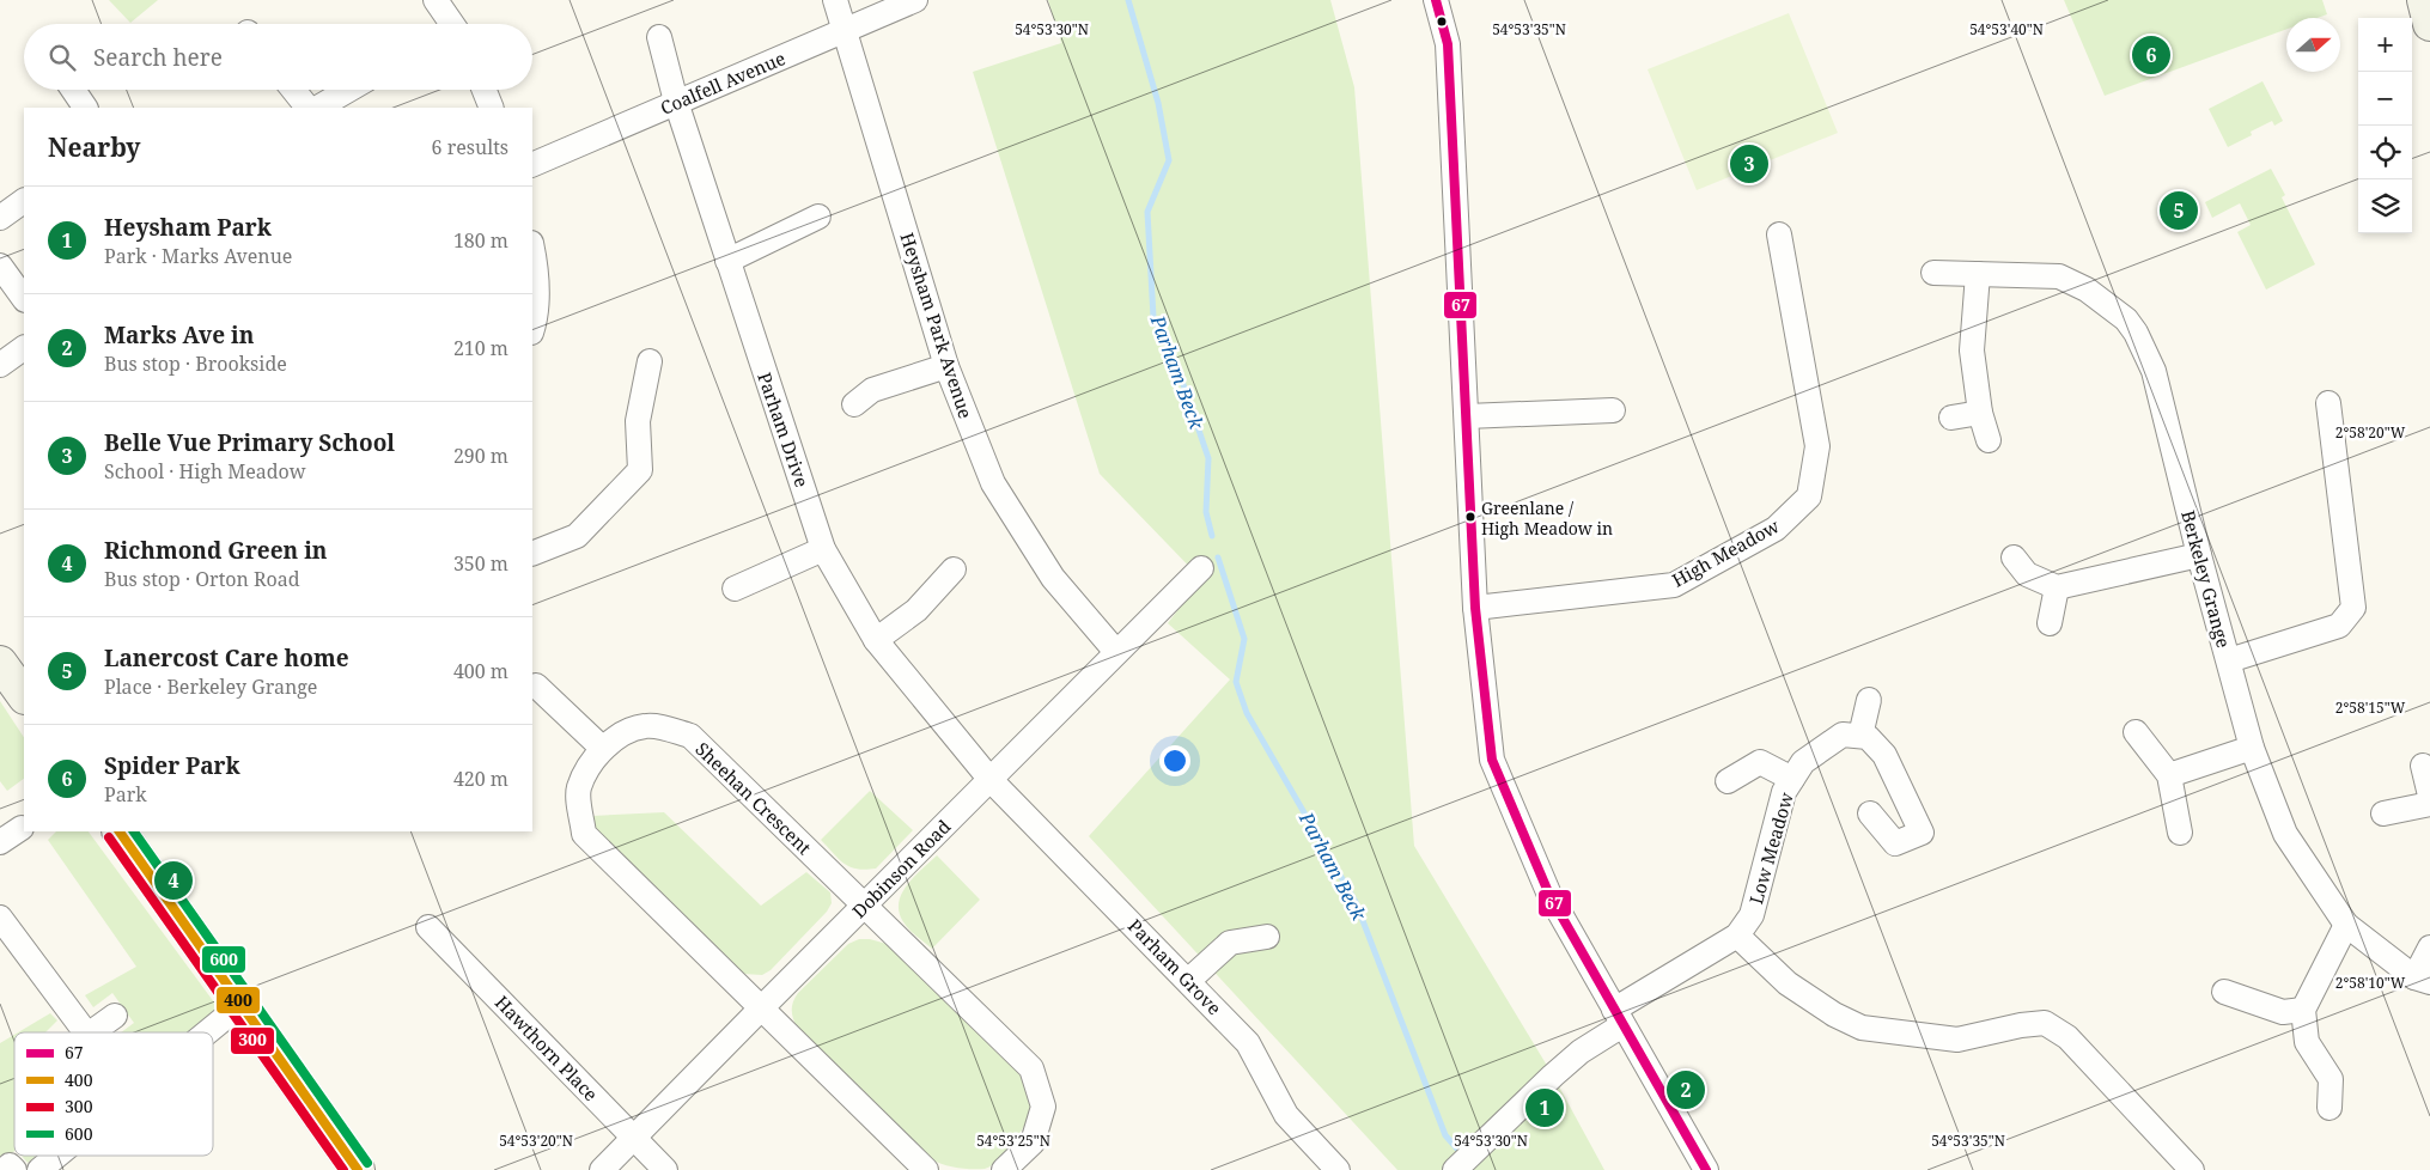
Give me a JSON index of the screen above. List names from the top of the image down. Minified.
{"streets":{"street":["Coalfell Avenue","Heysham Park Avenue","Parham Drive","High Meadow","Berkeley Grange","Sheehan Crescent","Low Meadow","Dobinson Road","Parham Grove","Hawthorn Place"]},"crossings":[["Coalfell Avenue","Heysham Park Avenue"],["Coalfell Avenue","Parham Drive"],["Heysham Park Avenue","Dobinson Road"],["Parham Drive","Dobinson Road"],["Parham Drive","Parham Grove"],["Sheehan Crescent","Dobinson Road"],["Dobinson Road","Parham Grove"],["Dobinson Road","Hawthorn Place"]],"water":["Parham Beck"],"places":["Greenlane / High Meadow in"],"lines":["transit line 67","transit line 400","transit line 600","transit line 300"],"legend":["67","400","300","600"],"north":"right","page":{"map_buttons":["+","−"],"search":"Search here","pins":["6","3","5","4","2","1"],"heading":["Nearby","6 results"],"list":[{"mark":"1","name":"Heysham Park","note":"Park · Marks Avenue","value":"180 m"},{"mark":"2","name":"Marks Ave in","note":"Bus stop · Brookside","value":"210 m"},{"mark":"3","name":"Belle Vue Primary School","note":"School · High Meadow","value":"290 m"},{"mark":"4","name":"Richmond Green in","note":"Bus stop · Orton Road","value":"350 m"},{"mark":"5","name":"Lanercost Care home","note":"Place · Berkeley Grange","value":"400 m"},{"mark":"6","name":"Spider Park","note":"Park","value":"420 m"}]},"coordinates":["54°53'30\"N","54°53'35\"N","54°53'40\"N","2°58'20\"W","2°58'15\"W","2°58'10\"W","54°53'20\"N","54°53'25\"N"]}
